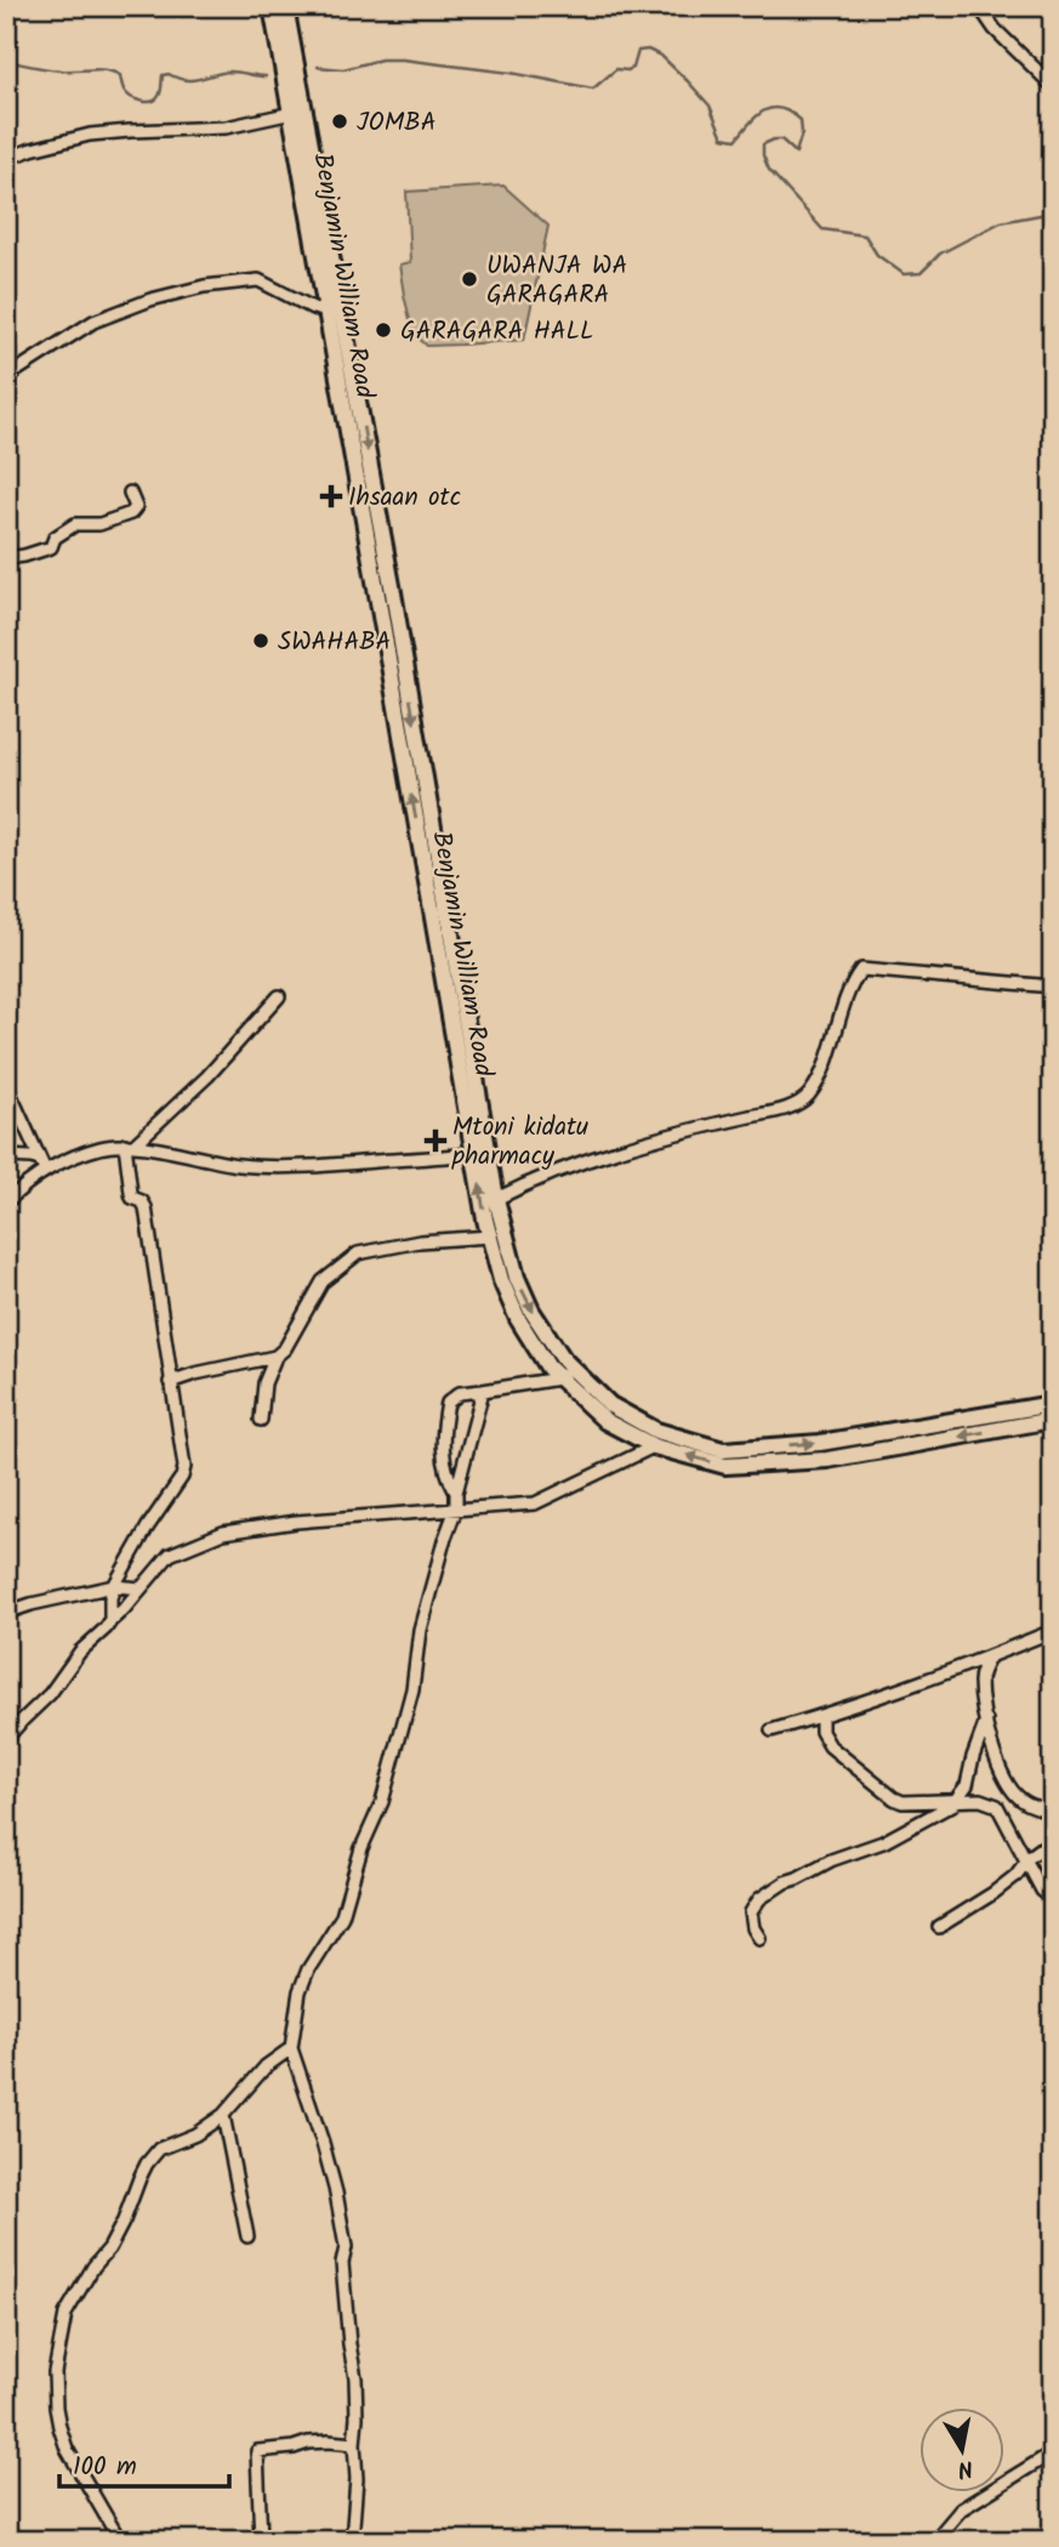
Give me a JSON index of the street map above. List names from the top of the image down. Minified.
{"streets":{"main road":["Benjamin William Road"]},"places":{"other":["JOMBA","UWANJA WA GARAGARA","GARAGARA HALL","SWAHABA"],"health":["Ihsaan otc","Mtoni kidatu pharmacy"]},"scale_bar":"100 m","north":"bottom"}
